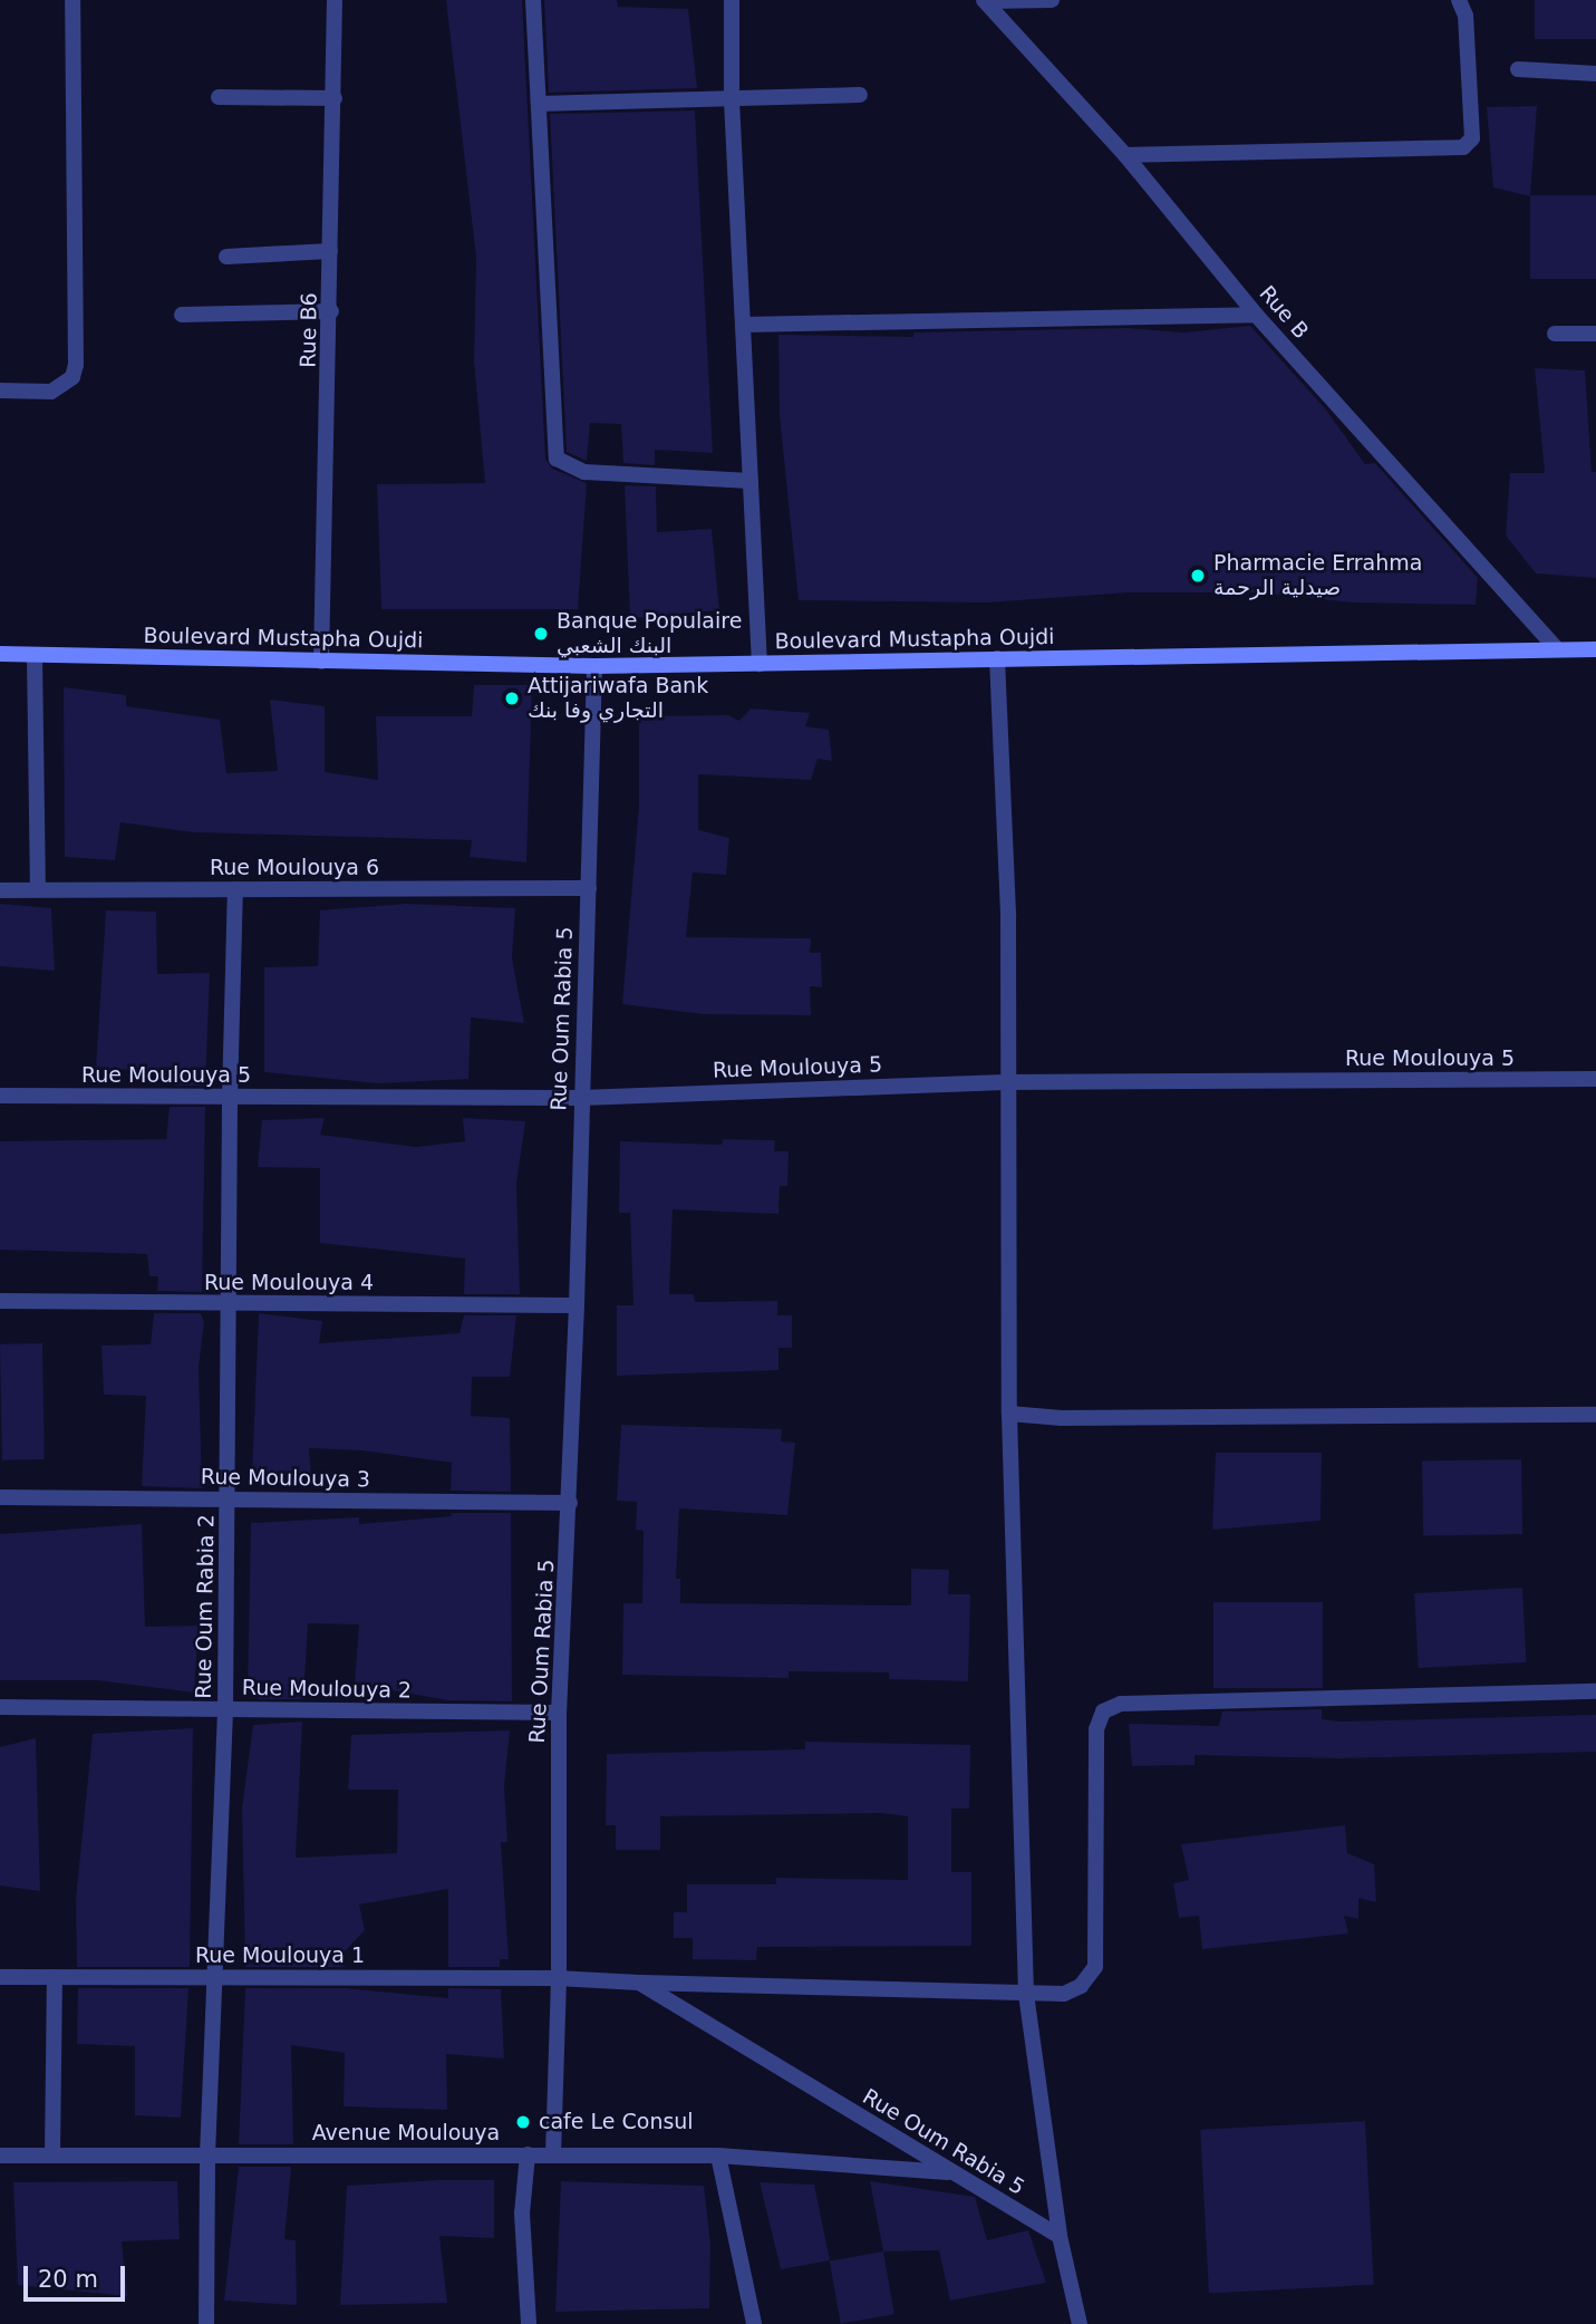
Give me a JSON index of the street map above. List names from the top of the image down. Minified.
{"streets":{"main road":["Boulevard Mustapha Oujdi"],"street":["Rue B","Rue B6","Rue Moulouya 6","Rue Oum Rabia 5","Rue Moulouya 5","Rue Moulouya 4","Rue Moulouya 3","Rue Oum Rabia 2","Rue Moulouya 2","Rue Moulouya 1","Avenue Moulouya"]},"crossings":[["Rue B","Boulevard Mustapha Oujdi"],["Rue B6","Boulevard Mustapha Oujdi"],["Boulevard Mustapha Oujdi","Rue Oum Rabia 5"],["Rue Moulouya 6","Rue Oum Rabia 5"],["Rue Moulouya 6","Rue Oum Rabia 2"],["Rue Oum Rabia 5","Rue Moulouya 5"],["Rue Oum Rabia 5","Rue Moulouya 4"],["Rue Oum Rabia 5","Rue Moulouya 3"],["Rue Oum Rabia 5","Rue Moulouya 2"],["Rue Oum Rabia 5","Rue Moulouya 1"],["Rue Oum Rabia 5","Avenue Moulouya"],["Rue Moulouya 5","Rue Oum Rabia 2"],["Rue Moulouya 4","Rue Oum Rabia 2"],["Rue Moulouya 3","Rue Oum Rabia 2"],["Rue Oum Rabia 2","Rue Moulouya 2"],["Rue Oum Rabia 2","Rue Moulouya 1"],["Rue Oum Rabia 2","Avenue Moulouya"]],"places":["Pharmacie Errahma صيدلية الرحمة","Banque Populaire البنك الشعبي","Attijariwafa Bank التجاري وفا بنك","cafe Le Consul"],"scale_bar":"20 m"}
